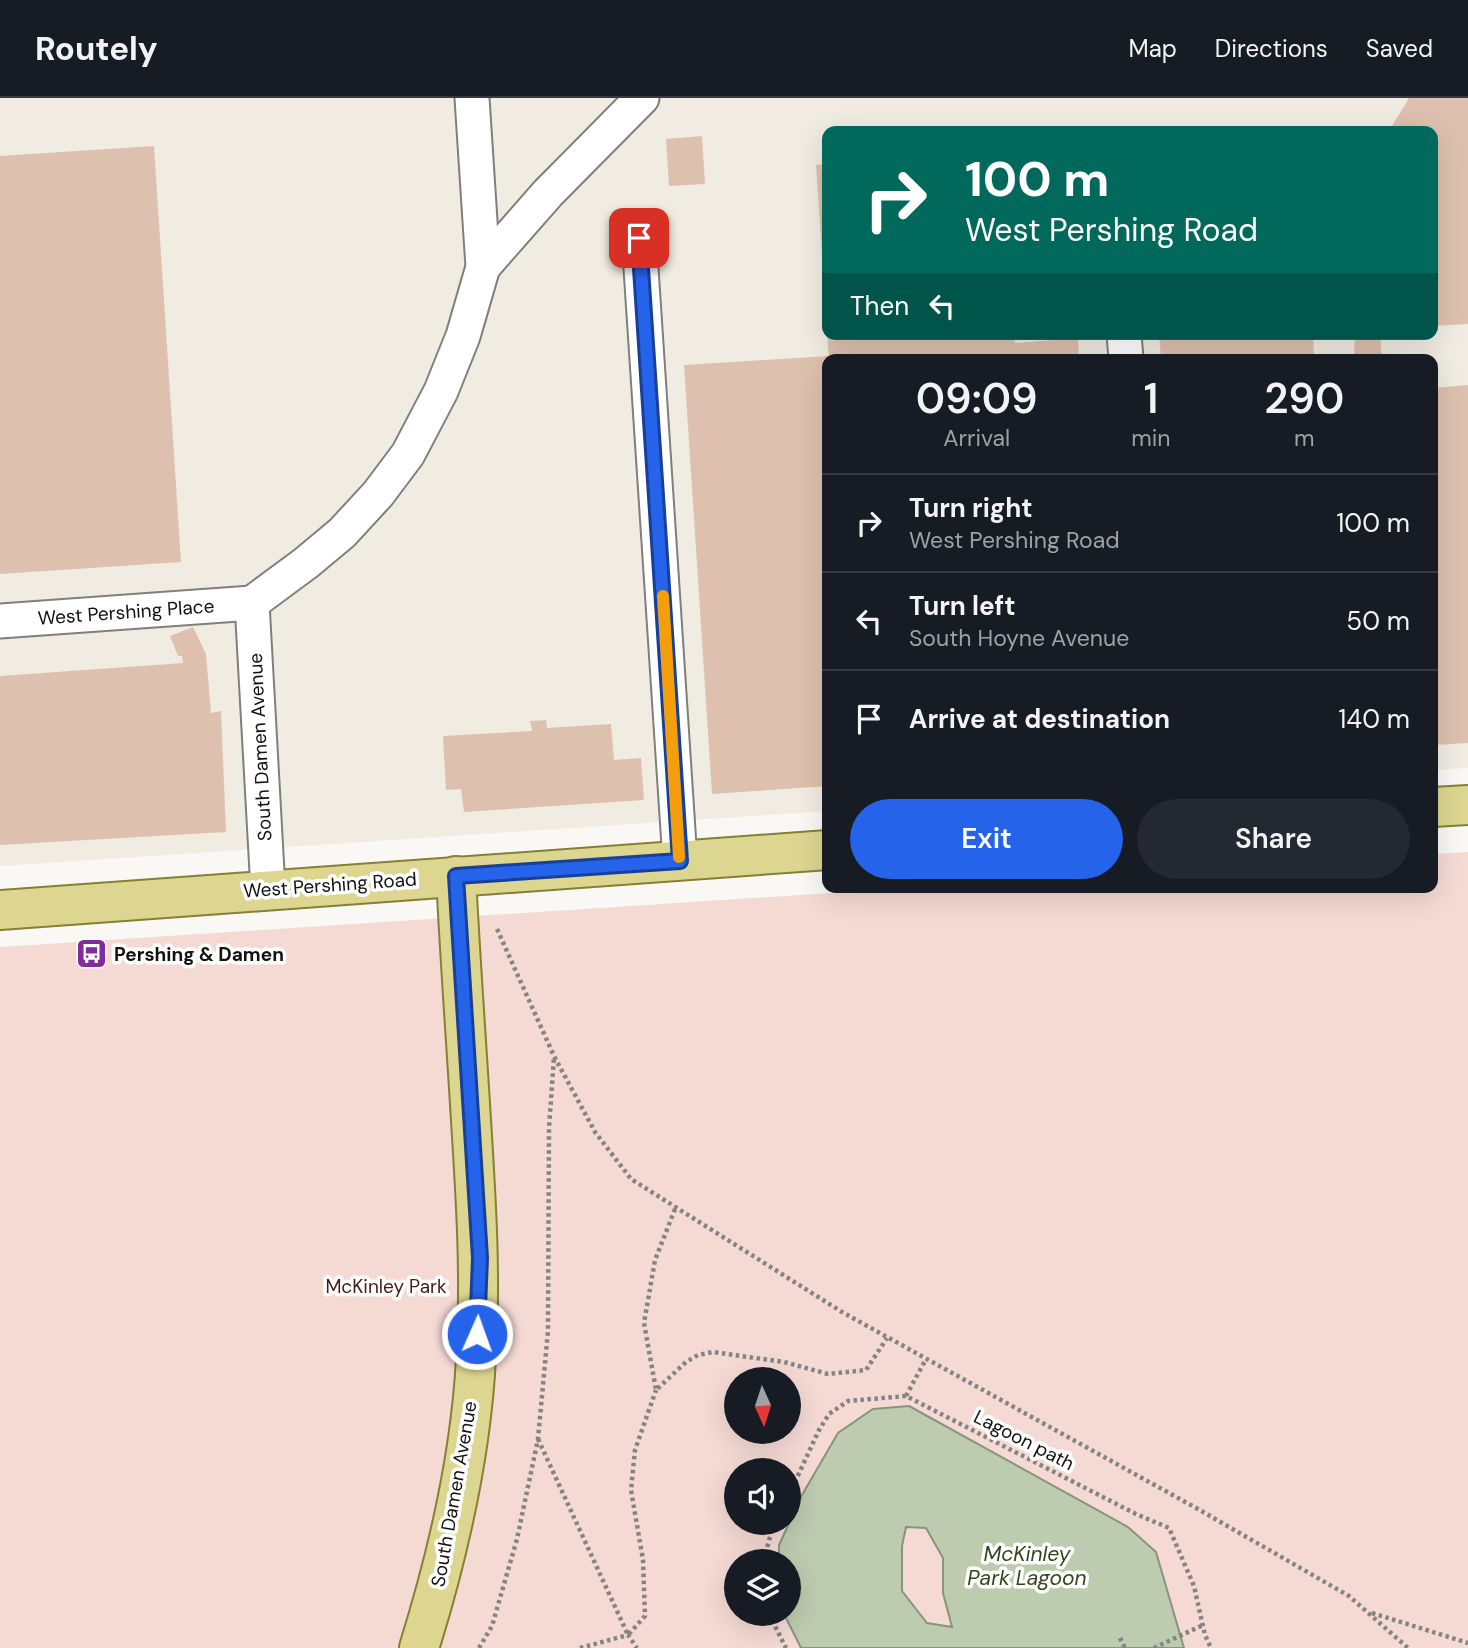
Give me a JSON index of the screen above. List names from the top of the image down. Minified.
{"streets":{"main road":["South Damen Avenue","West Pershing Road"],"street":["West Pershing Place"],"path":["Lagoon path"]},"crossings":[["West Pershing Place","South Damen Avenue"],["South Damen Avenue","West Pershing Road"]],"water":["McKinley Park Lagoon"],"parks":["McKinley Park"],"places":{"bus stop":["Pershing & Damen"]},"north":"bottom","page":{"header":"Routely","nav":["Map","Directions","Saved"],"turn":["100 m","West Pershing Road"],"then":"Then","eta":["09:09","Arrival","1","min","290","m"],"list":[{"name":"Turn right","note":"West Pershing Road","value":"100 m"},{"name":"Turn left","note":"South Hoyne Avenue","value":"50 m"},{"name":"Arrive at destination","value":"140 m"}],"buttons":["Exit","Share"]}}
